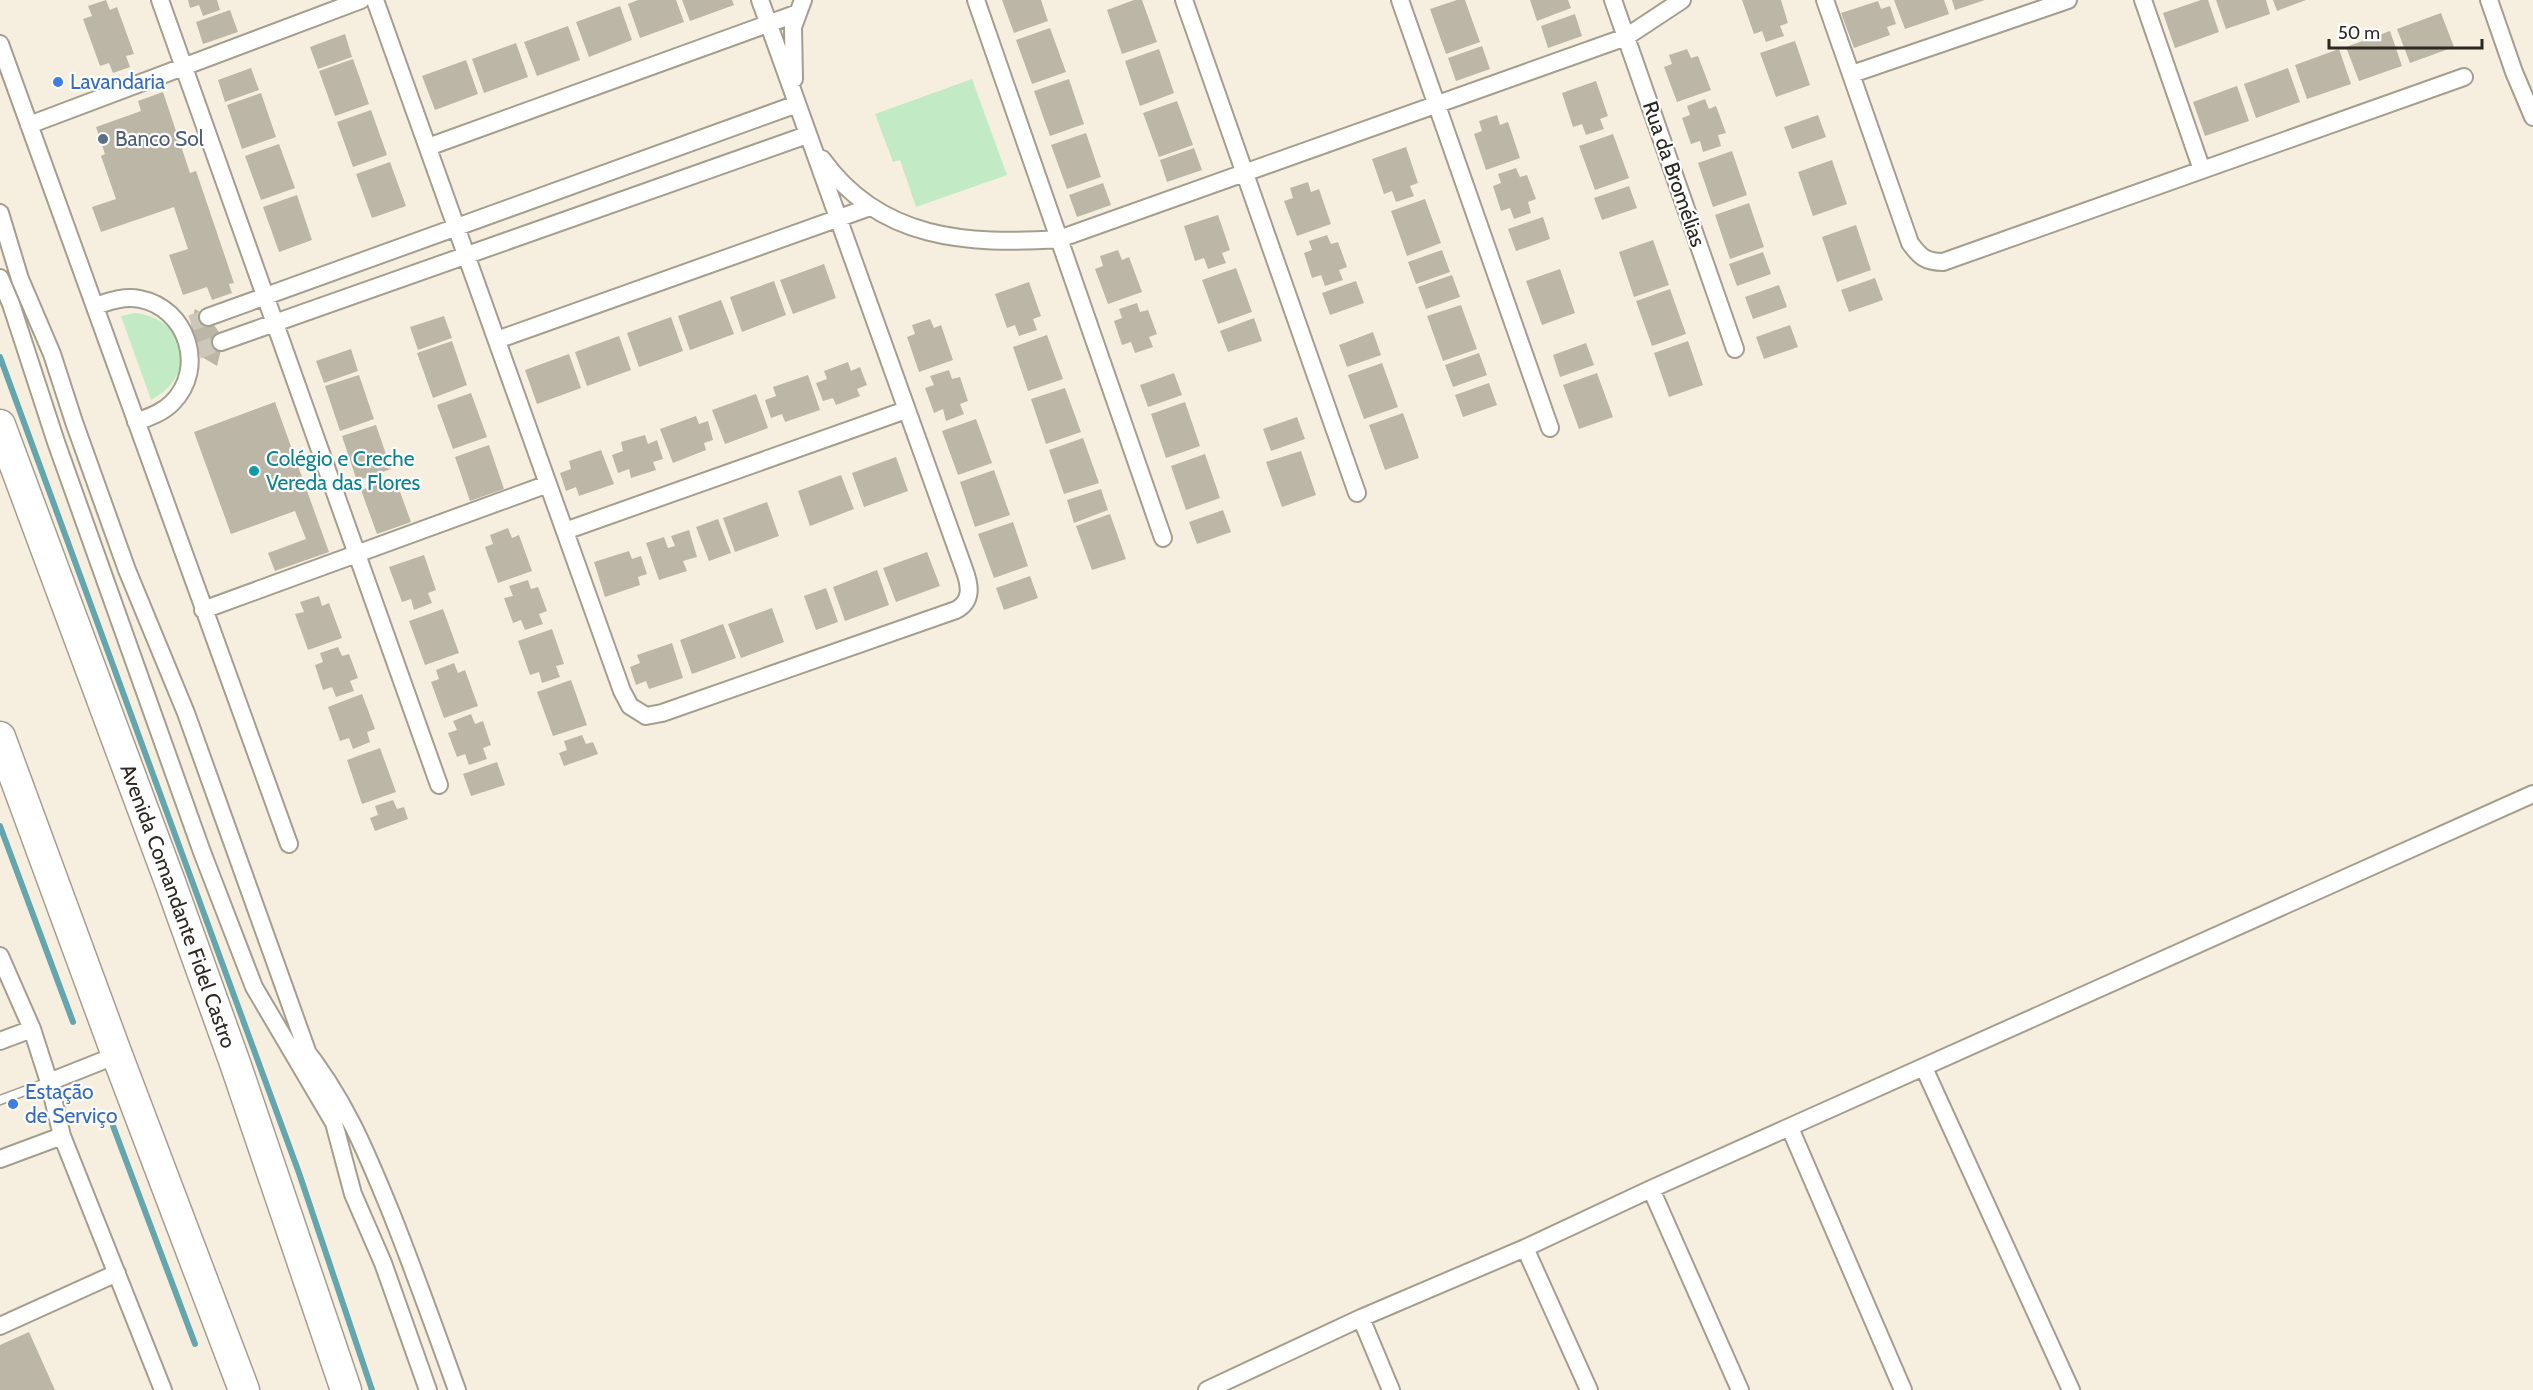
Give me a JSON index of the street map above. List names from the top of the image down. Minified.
{"streets":{"highway":["Avenida Comandante Fidel Castro"],"street":["Rua da Bromélias"]},"places":["Lavandaria","Banco Sol","Colégio e Creche Vereda das Flores","Estação de Serviço"],"scale_bar":"50 m"}
